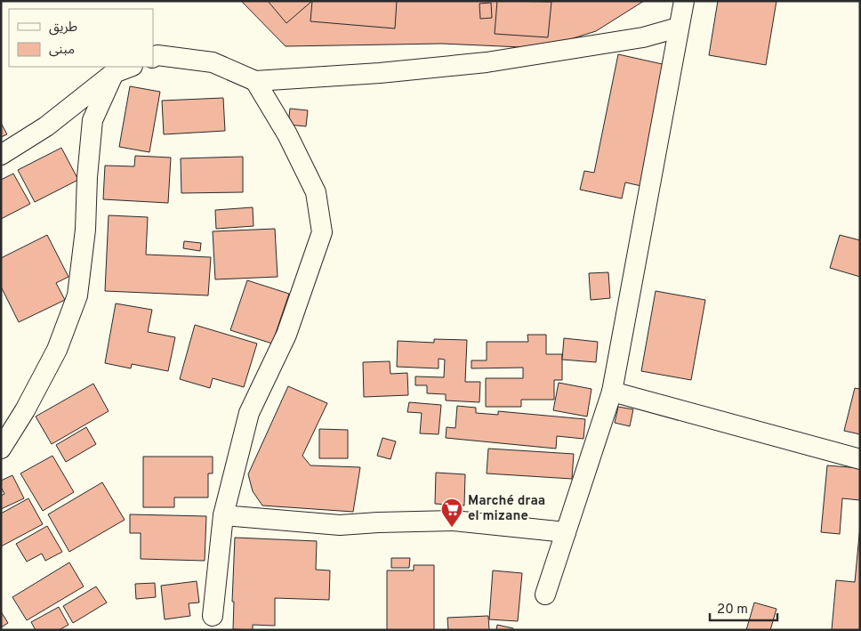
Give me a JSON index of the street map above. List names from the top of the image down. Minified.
{"places":{"supermarket":["Marché draa el mizane"]},"legend":["طريق","مبنى"],"scale_bar":"20 m"}
